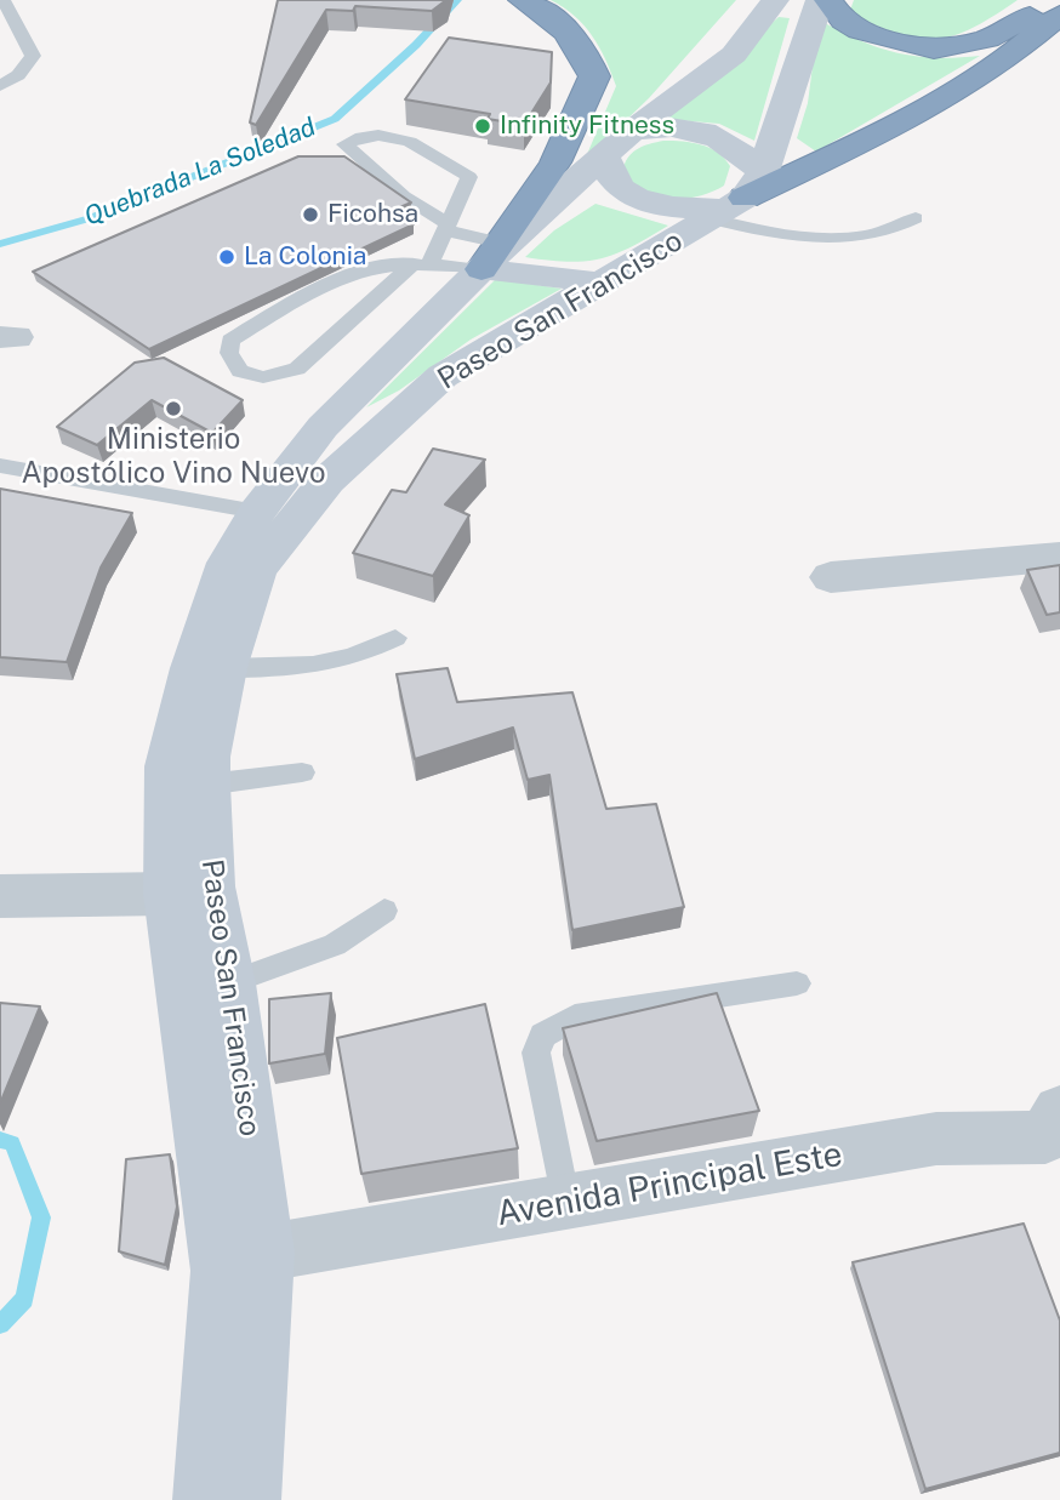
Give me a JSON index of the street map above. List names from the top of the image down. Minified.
{"streets":{"street":["Paseo San Francisco","Avenida Principal Este"]},"crossings":[["Paseo San Francisco","Avenida Principal Este"]],"water":["Quebrada La Soledad"],"places":["Infinity Fitness","Ficohsa","La Colonia","Ministerio Apostólico Vino Nuevo"]}
